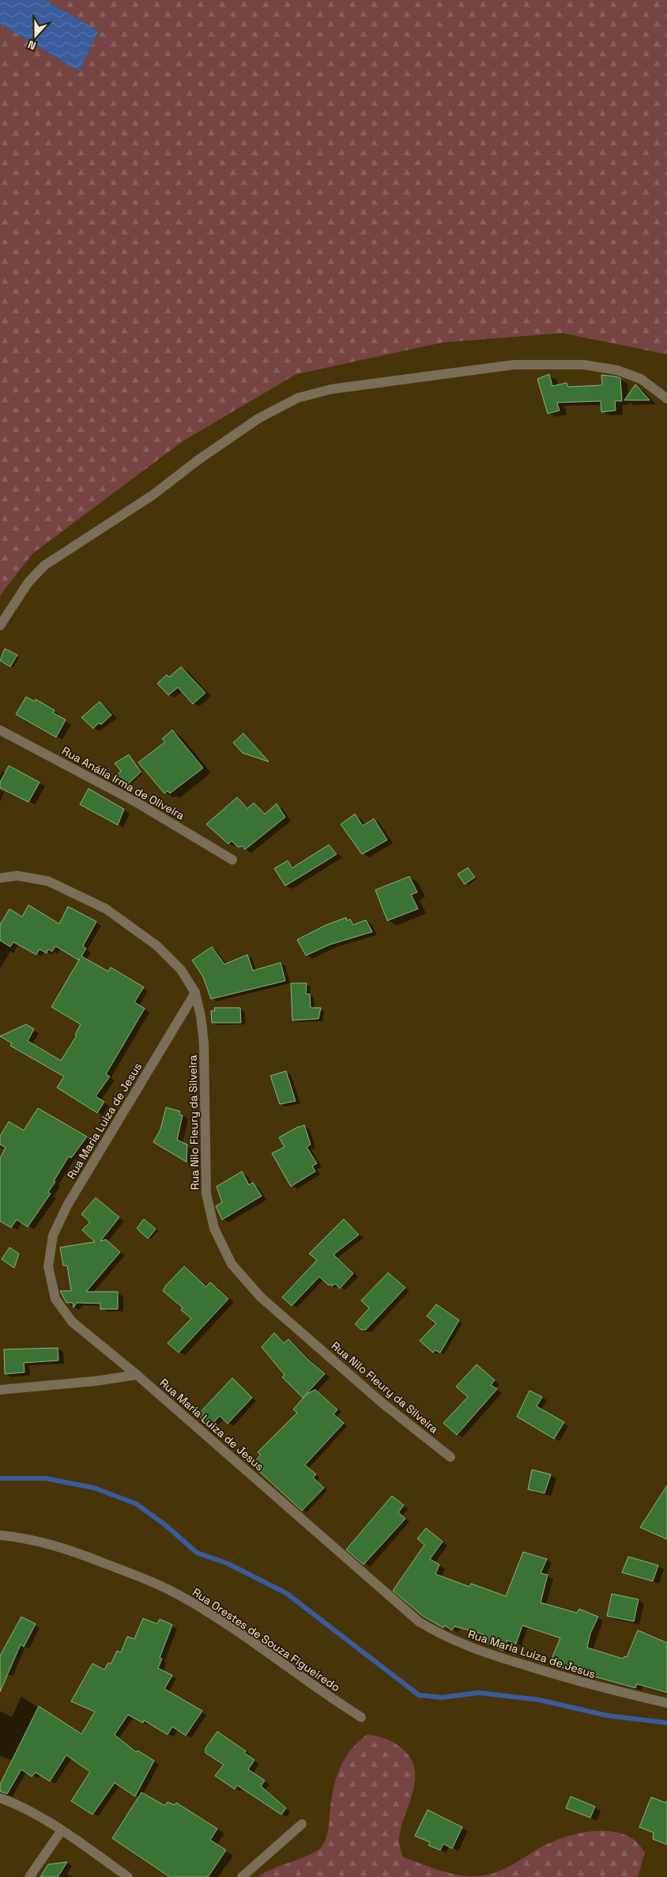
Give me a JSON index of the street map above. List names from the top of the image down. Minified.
{"streets":{"street":["Rua Anália Irma de Oliveira","Rua Maria Luiza de Jesus","Rua Nilo Fleury da Silveira","Rua Orestes de Souza Figueiredo"]},"crossings":[["Rua Maria Luiza de Jesus","Rua Nilo Fleury da Silveira"]],"north":"bottom"}
